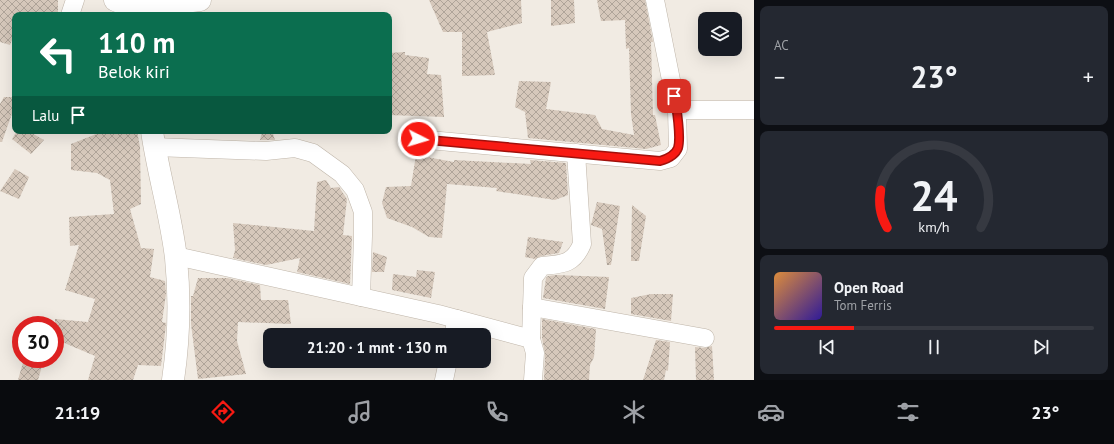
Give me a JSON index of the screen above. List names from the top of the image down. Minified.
{"page":{"tile":"AC","turn":["110 m","Belok kiri"],"heat":["−","23°","+"],"then":"Lalu","song":["Open Road","Tom Ferris"],"limit":"30","trip":"21:20 · 1 mnt · 130 m","tabs":["21:19","23°"],"gauge":["24","km/h"]}}
